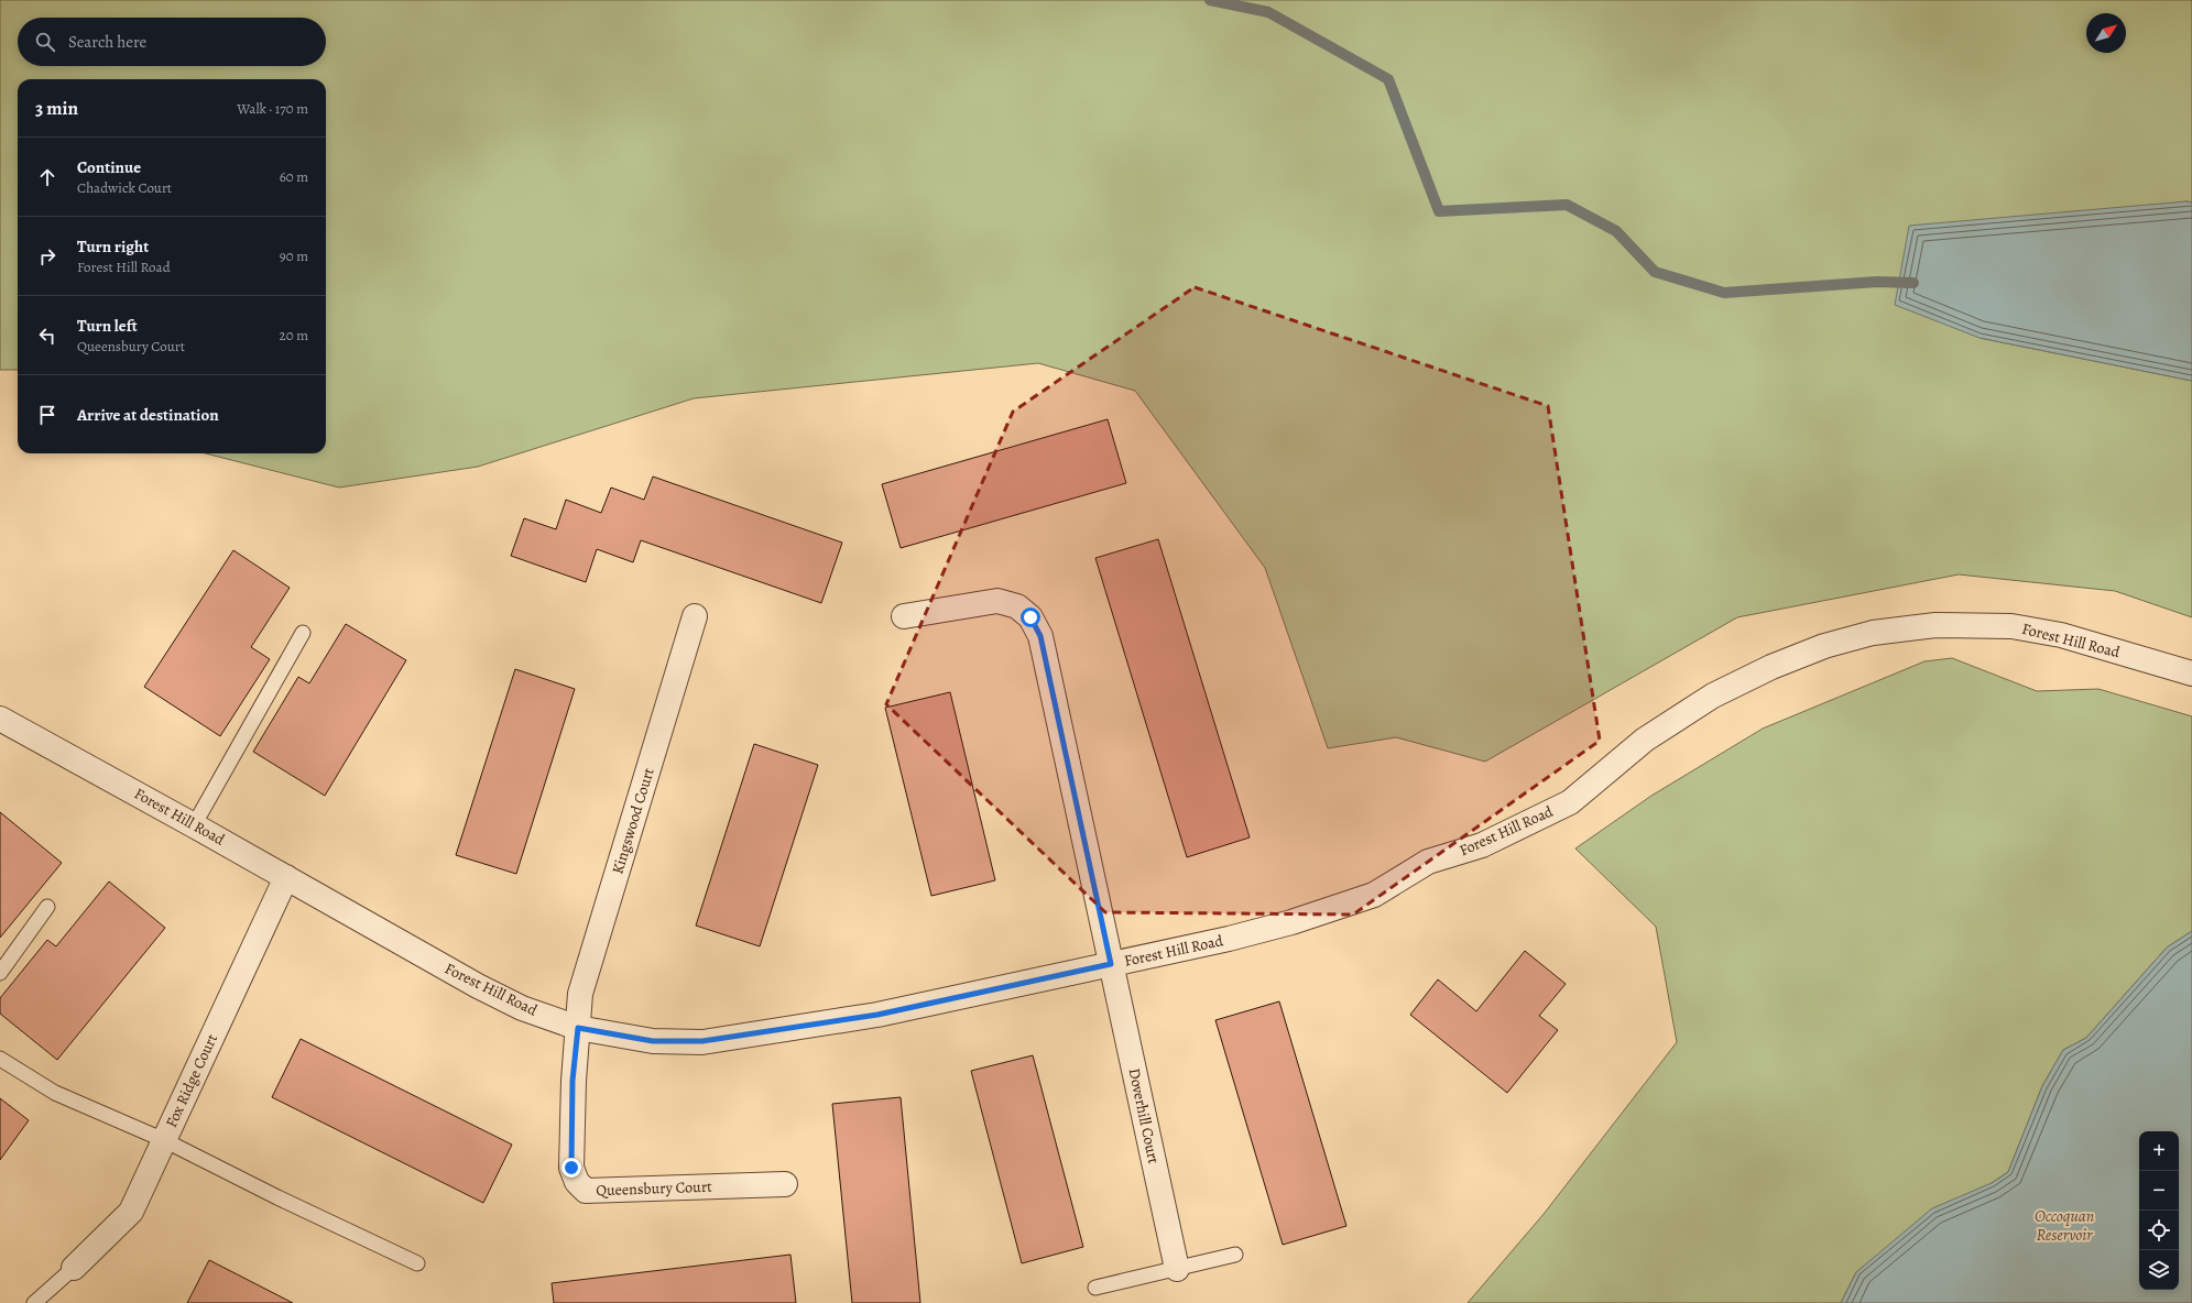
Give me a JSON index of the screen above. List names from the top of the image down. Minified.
{"streets":{"street":["Forest Hill Road","Kingswood Court","Fox Ridge Court","Doverhill Court","Queensbury Court"]},"crossings":[["Forest Hill Road","Kingswood Court"],["Forest Hill Road","Fox Ridge Court"],["Forest Hill Road","Doverhill Court"],["Forest Hill Road","Queensbury Court"],["Kingswood Court","Queensbury Court"]],"water":["Occoquan Reservoir"],"north":"top right","page":{"search":"Search here","heading":["3 min","Walk · 170 m"],"list":[["Continue","Chadwick Court","60 m"],["Turn right","Forest Hill Road","90 m"],["Turn left","Queensbury Court","20 m"],"Arrive at destination"],"map_buttons":["+","−"]}}
